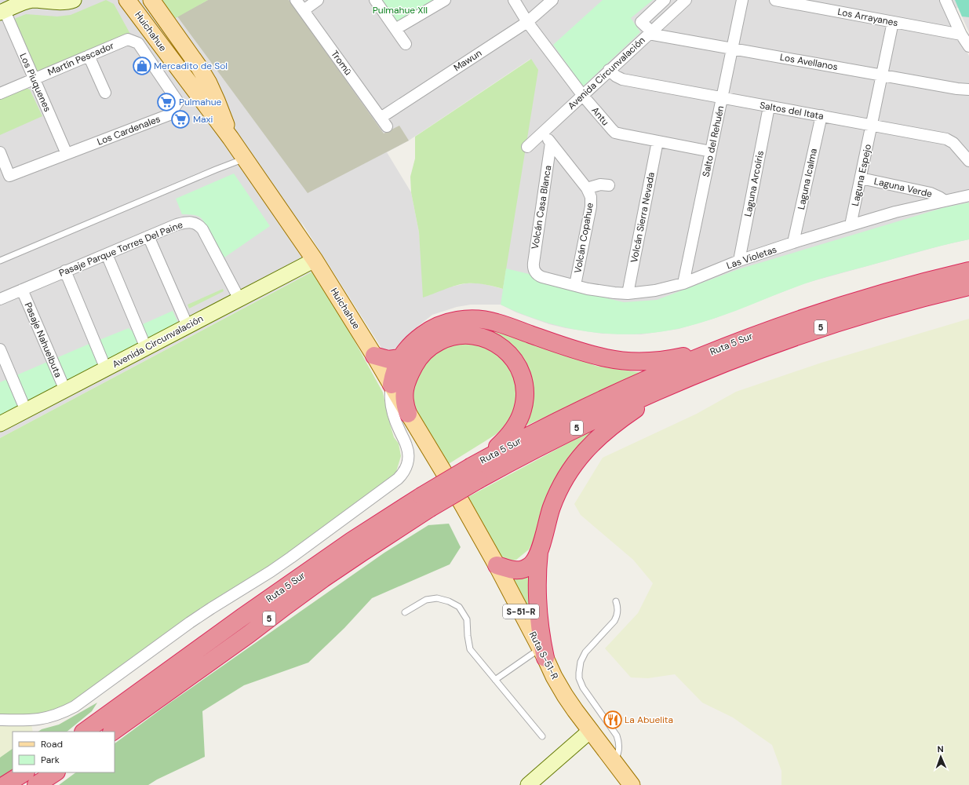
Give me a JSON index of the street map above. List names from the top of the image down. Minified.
{"streets":{"highway":["5","Ruta 5 Sur"],"main road":["Huichahue","Avenida Circunvalación","S-51-R","Ruta S-51-R"],"street":["Los Arrayanes","Martín Pescador","Mawun","Los Avellanos","Tromü","Los Piuquenes","Saltos del Itata","Antu","Los Cardenales","Salto del Rehuén","Laguna Espejo","Laguna Icalma","Laguna Arcoíris","Laguna Verde","Volcán Casa Blanca","Volcán Sierra Nevada","Volcán Copahue","Pasaje Parque Torres Del Paine","Las Violetas","Pasaje Nahuelbuta"]},"crossings":[["Los Arrayanes","Laguna Espejo"],["Huichahue","Avenida Circunvalación"],["Huichahue","Ruta S-51-R"],["Martín Pescador","Los Piuquenes"],["Martín Pescador","Los Cardenales"],["Mawun","Tromü"],["Mawun","Antu"],["Los Avellanos","Avenida Circunvalación"],["Los Avellanos","Salto del Rehuén"],["Los Avellanos","Laguna Espejo"],["Avenida Circunvalación","Saltos del Itata"],["Avenida Circunvalación","Antu"],["Avenida Circunvalación","Volcán Copahue"],["Avenida Circunvalación","Pasaje Parque Torres Del Paine"],["Avenida Circunvalación","Pasaje Nahuelbuta"],["Los Piuquenes","Los Cardenales"],["Saltos del Itata","Salto del Rehuén"],["Saltos del Itata","Laguna Espejo"],["Saltos del Itata","Laguna Icalma"],["Saltos del Itata","Laguna Arcoíris"],["Antu","Salto del Rehuén"],["Antu","Volcán Sierra Nevada"],["Salto del Rehuén","Las Violetas"],["Laguna Espejo","Laguna Verde"],["Laguna Espejo","Las Violetas"],["Laguna Icalma","Las Violetas"],["Laguna Arcoíris","Las Violetas"],["Laguna Verde","Las Violetas"],["Volcán Casa Blanca","Volcán Copahue"],["Volcán Casa Blanca","Las Violetas"],["Volcán Sierra Nevada","Las Violetas"],["Volcán Copahue","Las Violetas"],["Pasaje Parque Torres Del Paine","Pasaje Nahuelbuta"]],"parks":["Pulmahue XII"],"places":{"shop":["Mercadito de Sol"],"supermarket":["Pulmahue","Maxi"],"restaurant":["La Abuelita"]},"legend":["Road","Park"],"north":"top"}
